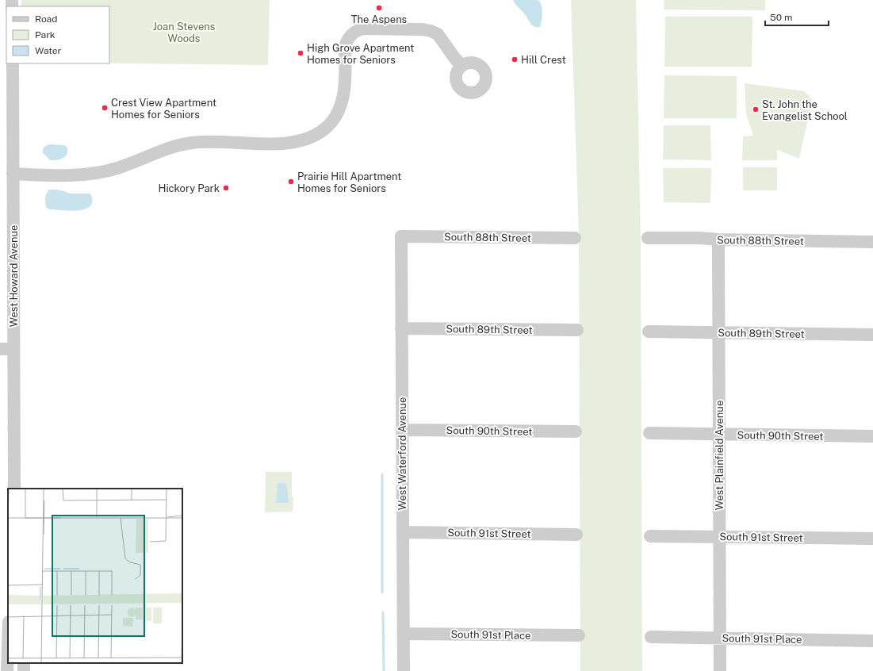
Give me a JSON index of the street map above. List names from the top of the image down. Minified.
{"streets":{"street":["South 88th Street","West Howard Avenue","South 89th Street","South 90th Street","West Waterford Avenue","West Plainfield Avenue","South 91st Street","South 91st Place"]},"crossings":[["South 88th Street","West Waterford Avenue"],["South 88th Street","West Plainfield Avenue"],["South 89th Street","West Waterford Avenue"],["South 89th Street","West Plainfield Avenue"],["South 90th Street","West Waterford Avenue"],["South 90th Street","West Plainfield Avenue"],["West Waterford Avenue","South 91st Street"],["West Waterford Avenue","South 91st Place"],["West Plainfield Avenue","South 91st Street"],["West Plainfield Avenue","South 91st Place"]],"parks":["Joan Stevens Woods"],"places":["The Aspens","High Grove Apartment Homes for Seniors","Hill Crest","Crest View Apartment Homes for Seniors","St. John the Evangelist School","Prairie Hill Apartment Homes for Seniors","Hickory Park"],"legend":["Road","Park","Water"],"scale_bar":"50 m"}
